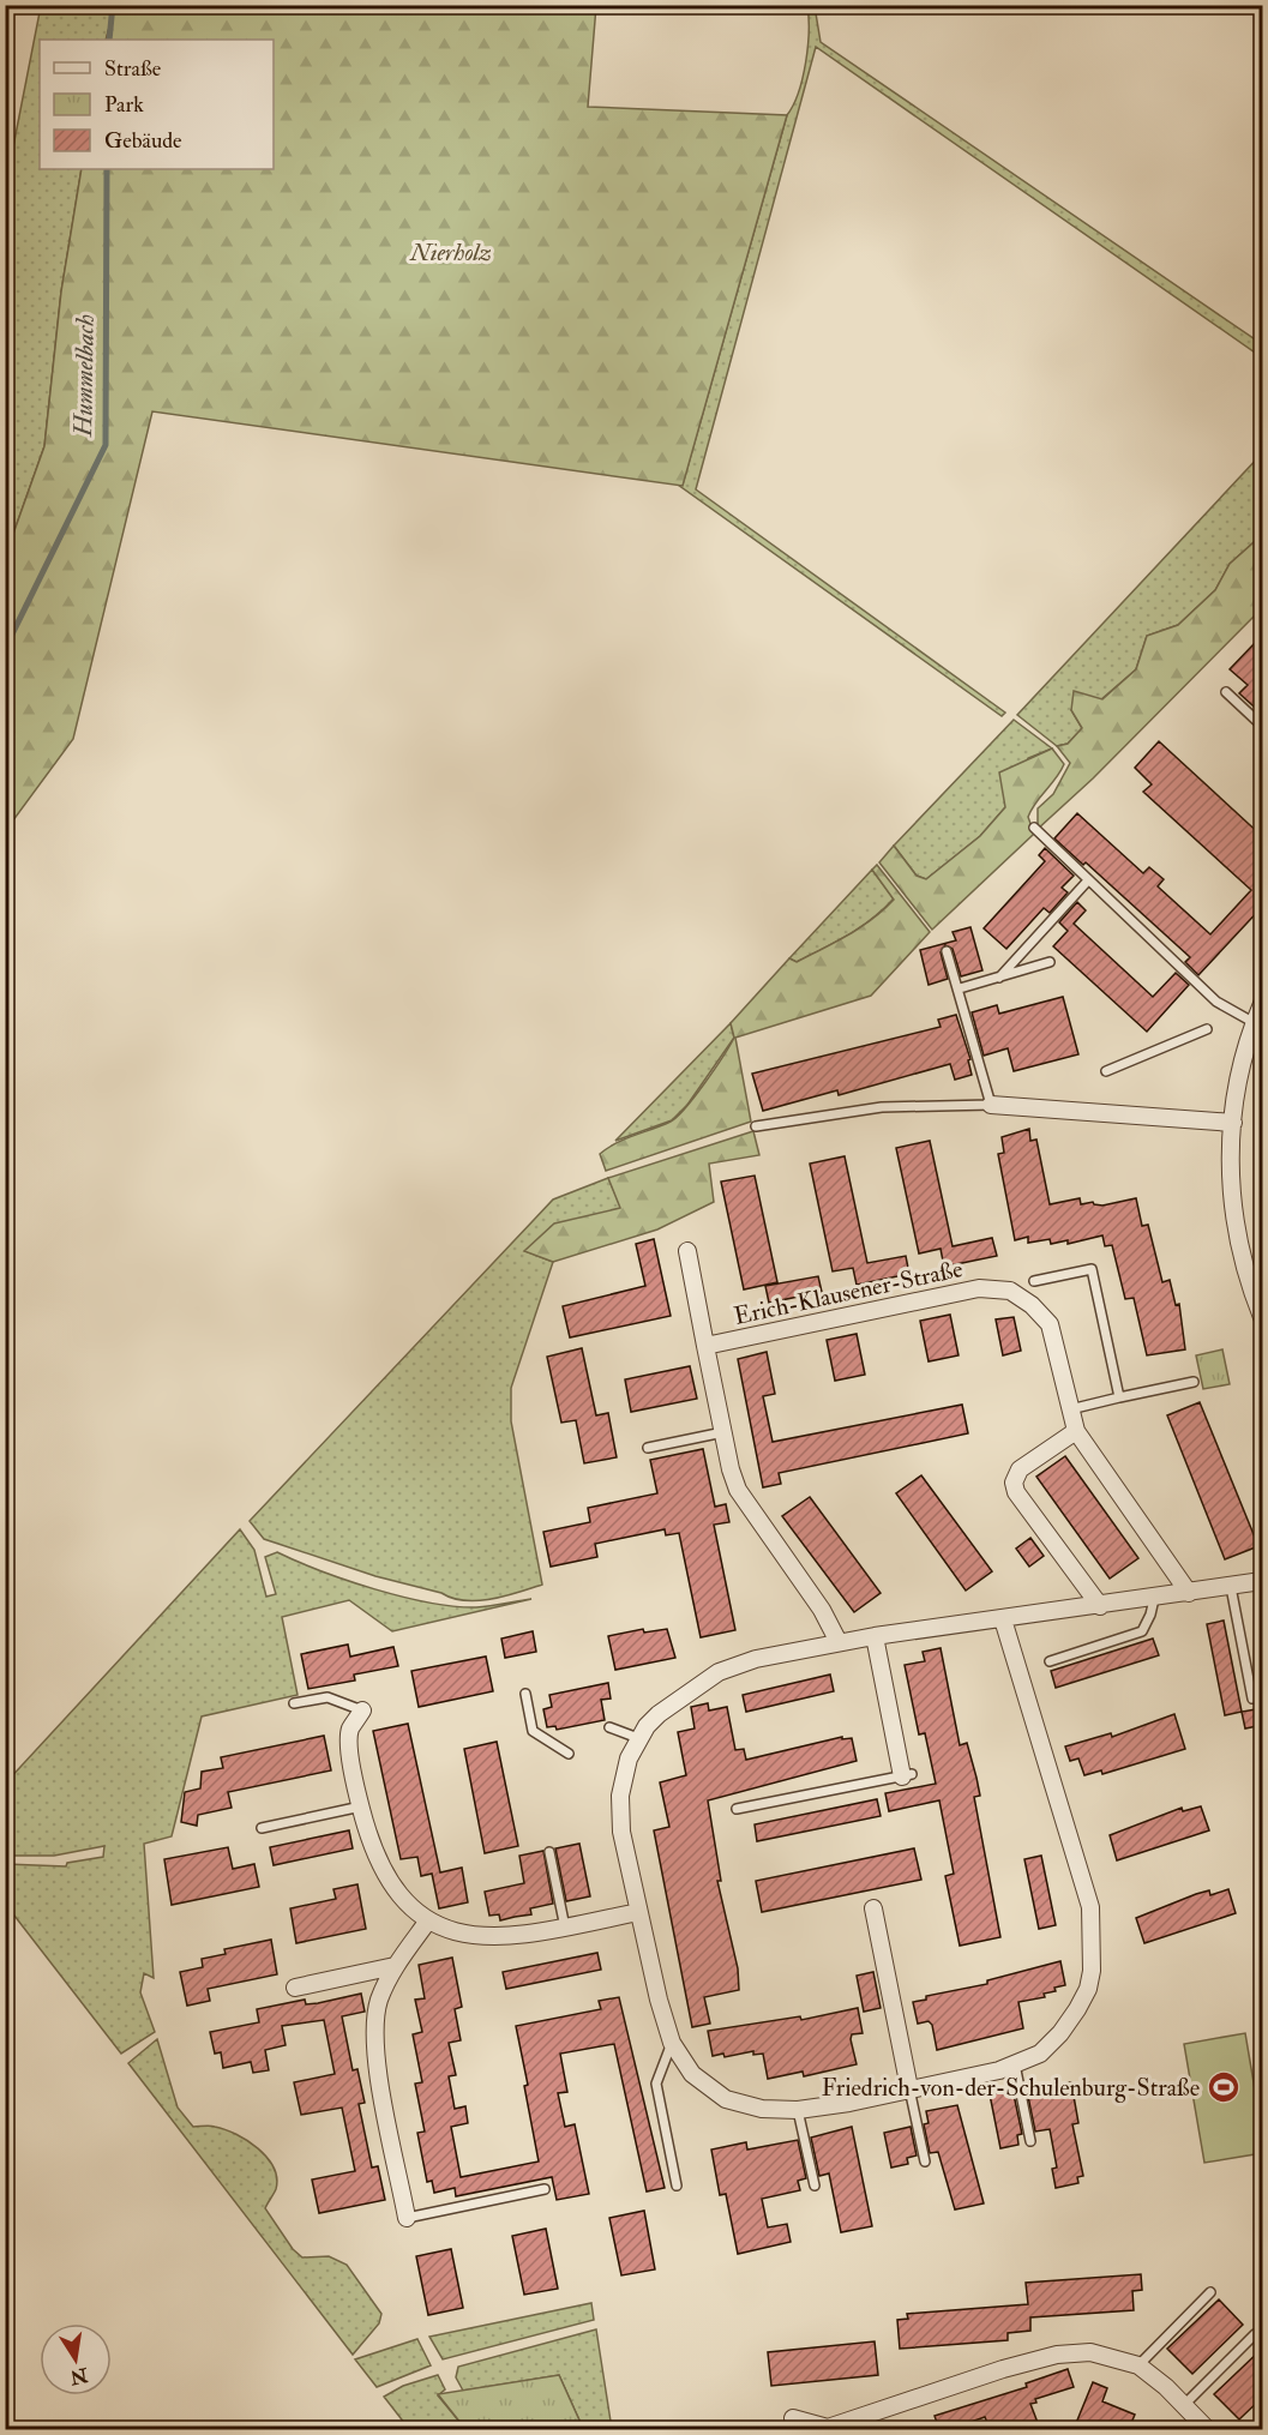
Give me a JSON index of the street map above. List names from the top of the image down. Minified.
{"streets":{"street":["Erich-Klausener-Straße"]},"water":["Hummelbach"],"parks":["Nierholz"],"places":{"sports":["Friedrich-von-der-Schulenburg-Straße"]},"legend":["Straße","Park","Gebäude"],"north":"bottom"}
